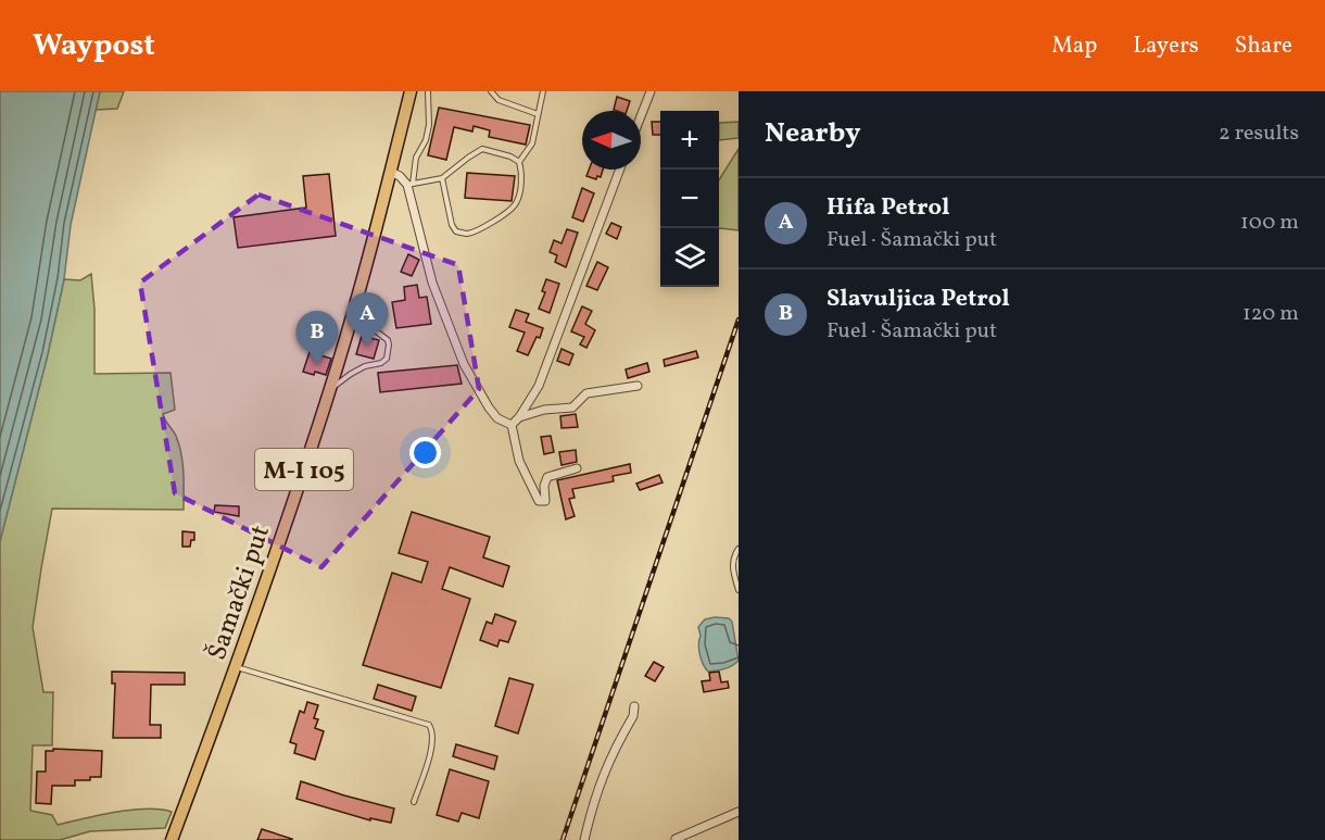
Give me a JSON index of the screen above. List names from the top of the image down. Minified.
{"streets":{"main road":["M-I 105","Šamački put"]},"north":"left","page":{"header":"Waypost","nav":["Map","Layers","Share"],"heading":["Nearby","2 results"],"map_buttons":["+","−"],"list":[{"mark":"A","name":"Hifa Petrol","note":"Fuel · Šamački put","value":"100 m"},{"mark":"B","name":"Slavuljica Petrol","note":"Fuel · Šamački put","value":"120 m"}],"pins":["A","B"]}}
